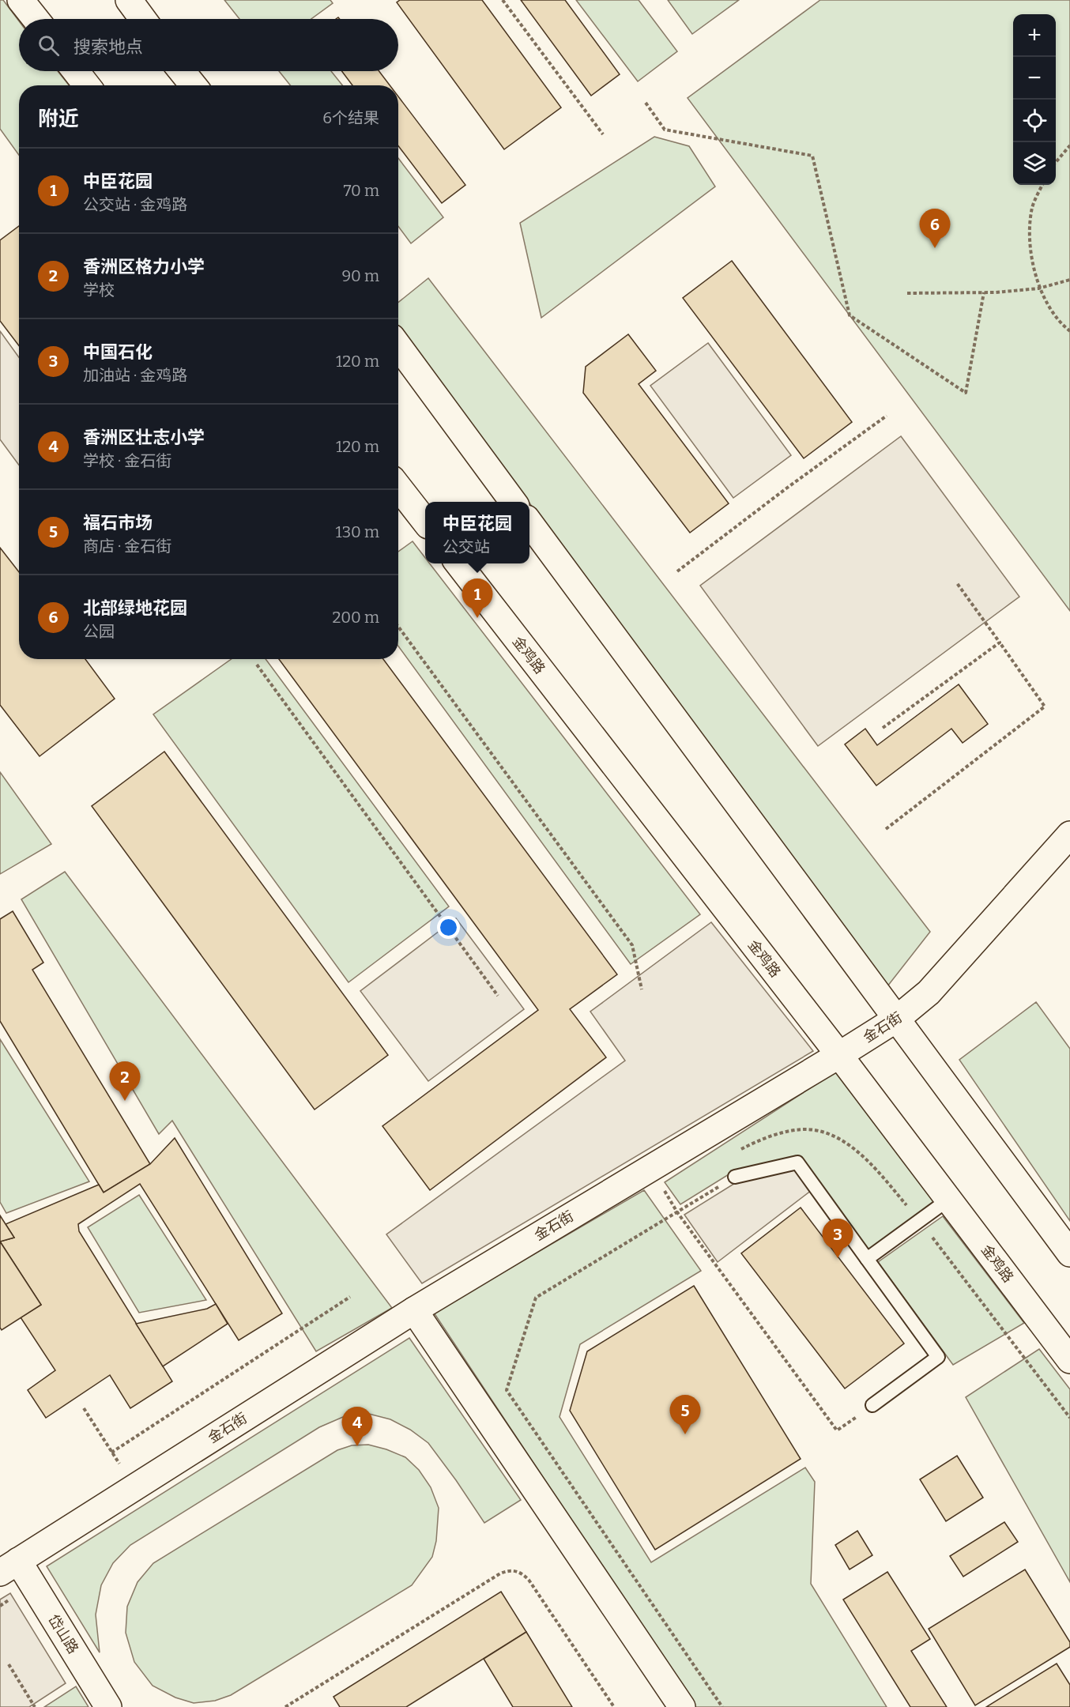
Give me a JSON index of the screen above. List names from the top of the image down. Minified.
{"streets":{"main road":["金鸡路","金石街","岱山路"]},"crossings":[["金鸡路","金石街"],["金石街","岱山路"]],"page":{"map_buttons":["+","−"],"search":"搜索地点","heading":["附近","6个结果"],"list":[{"mark":"1","name":"中臣花园","note":"公交站 · 金鸡路","value":"70 m"},{"mark":"2","name":"香洲区格力小学","note":"学校","value":"90 m"},{"mark":"3","name":"中国石化","note":"加油站 · 金鸡路","value":"120 m"},{"mark":"4","name":"香洲区壮志小学","note":"学校 · 金石街","value":"120 m"},{"mark":"5","name":"福石市场","note":"商店 · 金石街","value":"130 m"},{"mark":"6","name":"北部绿地花园","note":"公园","value":"200 m"}],"pins":["6","1","2","3","5","4"],"popup":["中臣花园","公交站"]}}
